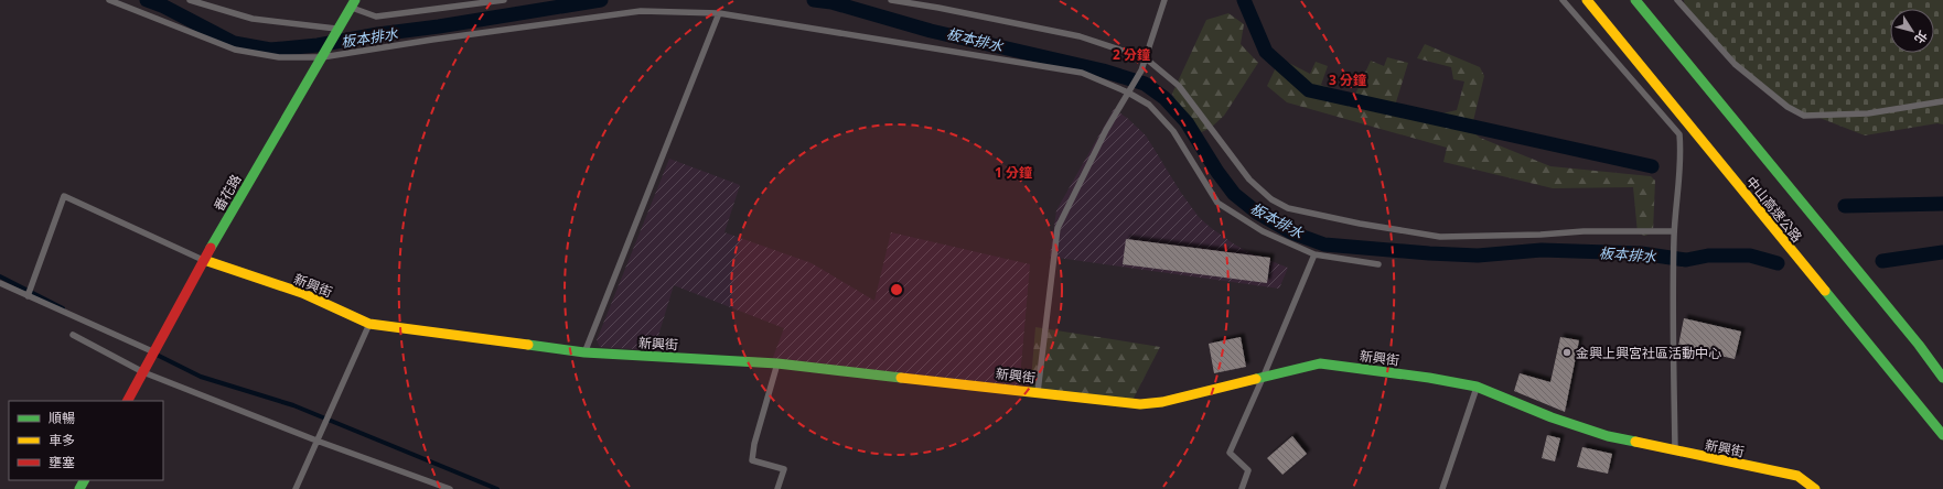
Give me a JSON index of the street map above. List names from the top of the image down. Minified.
{"streets":{"main road":["番花路","中山高速公路","新興街"]},"crossings":[["番花路","新興街"]],"water":["板本排水"],"places":["金興上興宮社區活動中心"],"legend":["順暢","車多","壅塞"],"north":"bottom right","rings":["2 分鐘","3 分鐘","1 分鐘"]}
